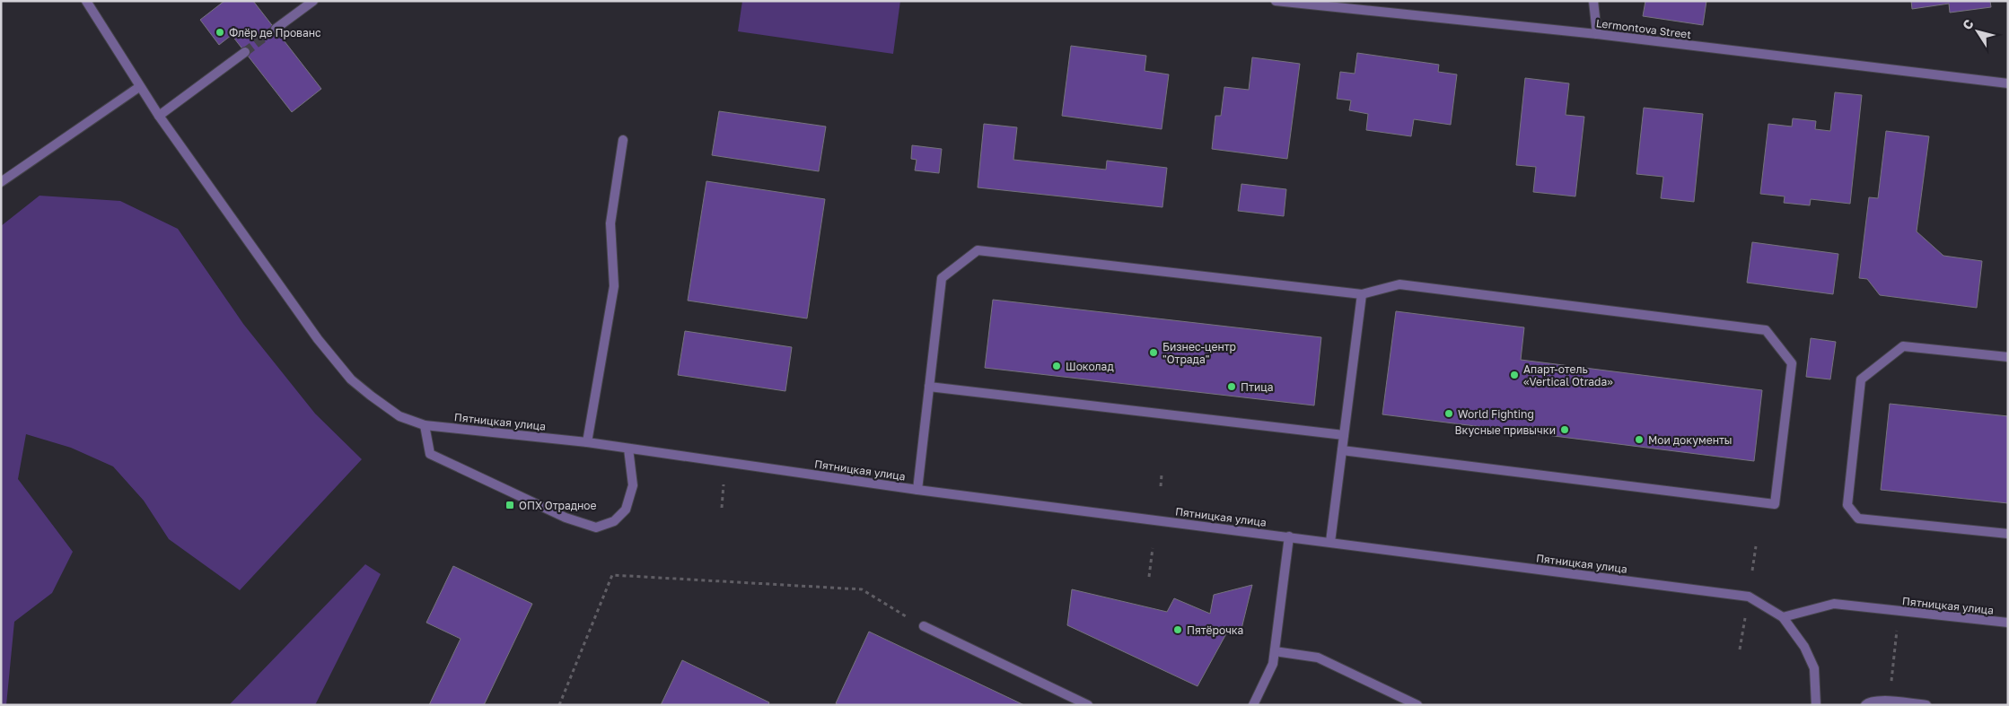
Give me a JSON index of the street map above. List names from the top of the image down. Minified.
{"streets":{"street":["Lermontova Street","Пятницкая улица"]},"places":{"other":["Флёр де Прованс","Бизнес-центр \"Отрада\"","Шоколад","Апарт-отель «Vertical Otrada»","Птица","World Fighting","Вкусные привычки","Мои документы","Пятёрочка"],"transit":["ОПХ Отрадное"]},"north":"top left"}
